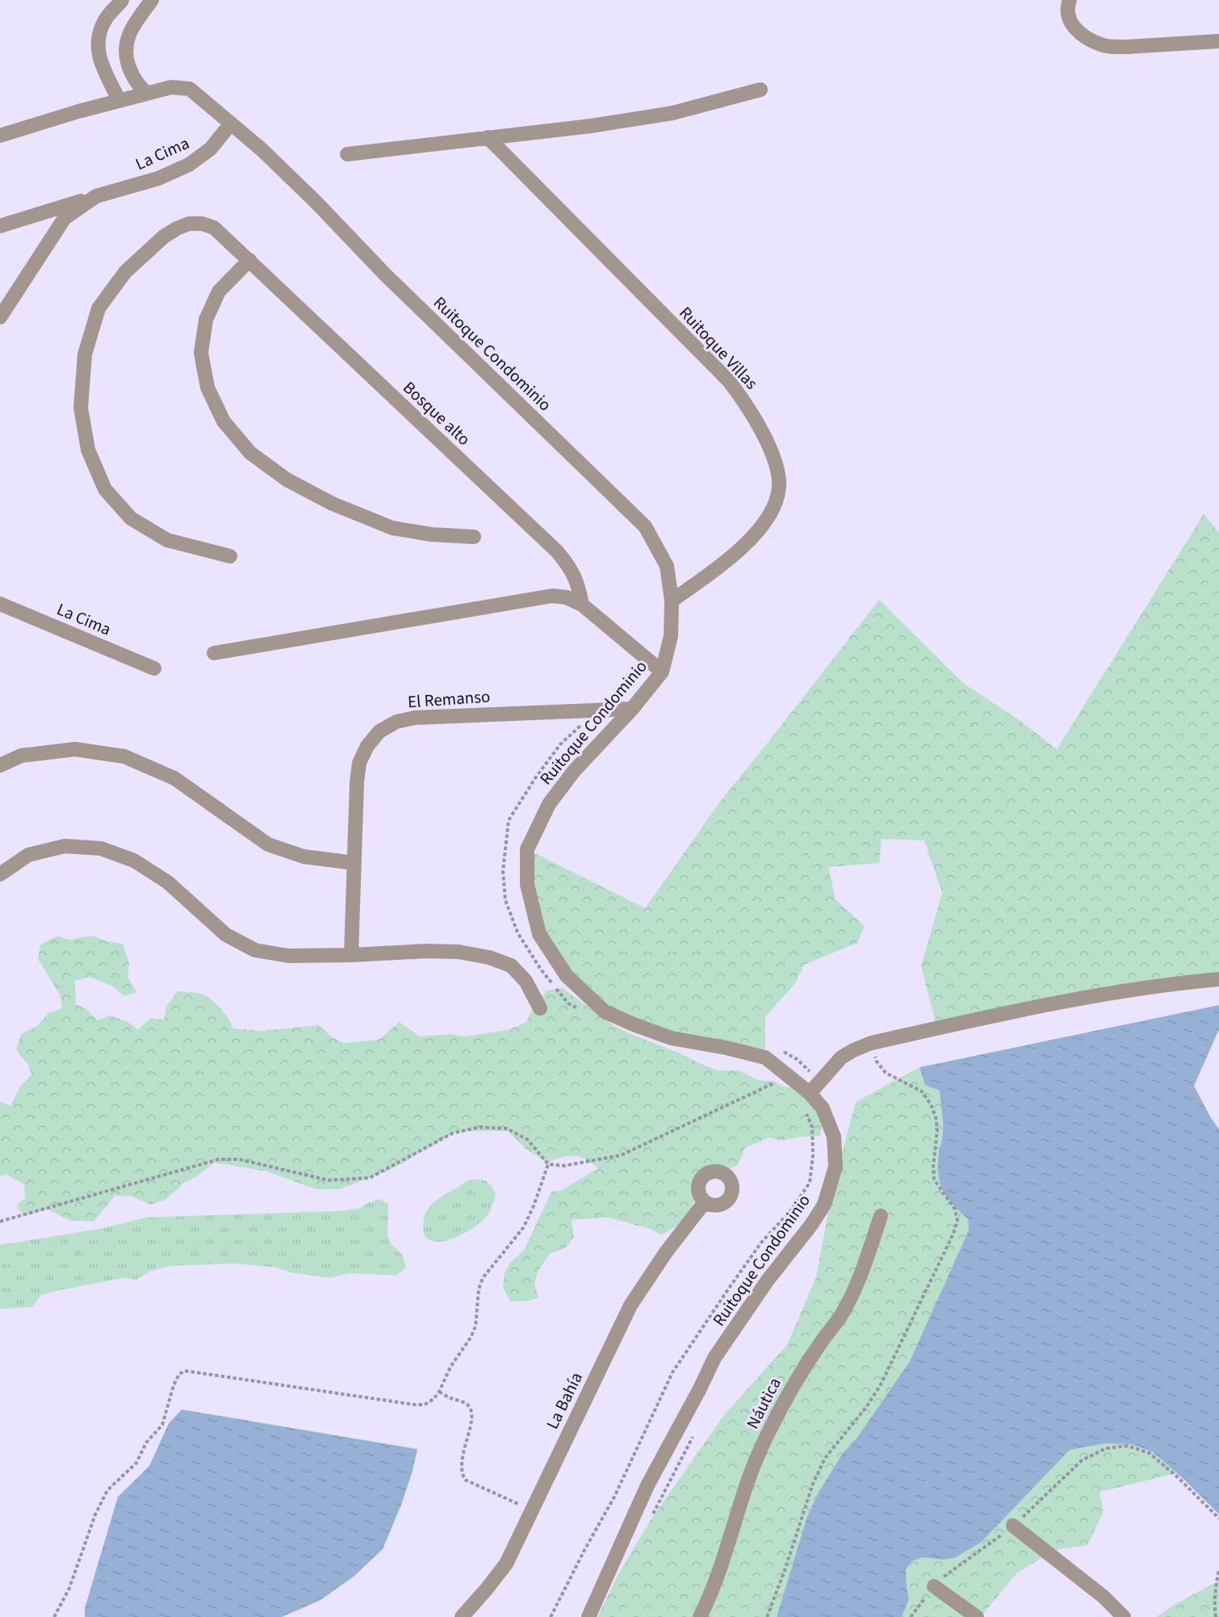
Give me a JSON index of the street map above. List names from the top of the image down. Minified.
{"streets":{"street":["La Cima","Ruitoque Villas","Ruitoque Condominio","Bosque alto","El Remanso","La Bahía","Náutica"]},"crossings":[["La Cima","Ruitoque Condominio"],["Ruitoque Villas","Ruitoque Condominio"],["Ruitoque Condominio","El Remanso"]]}
